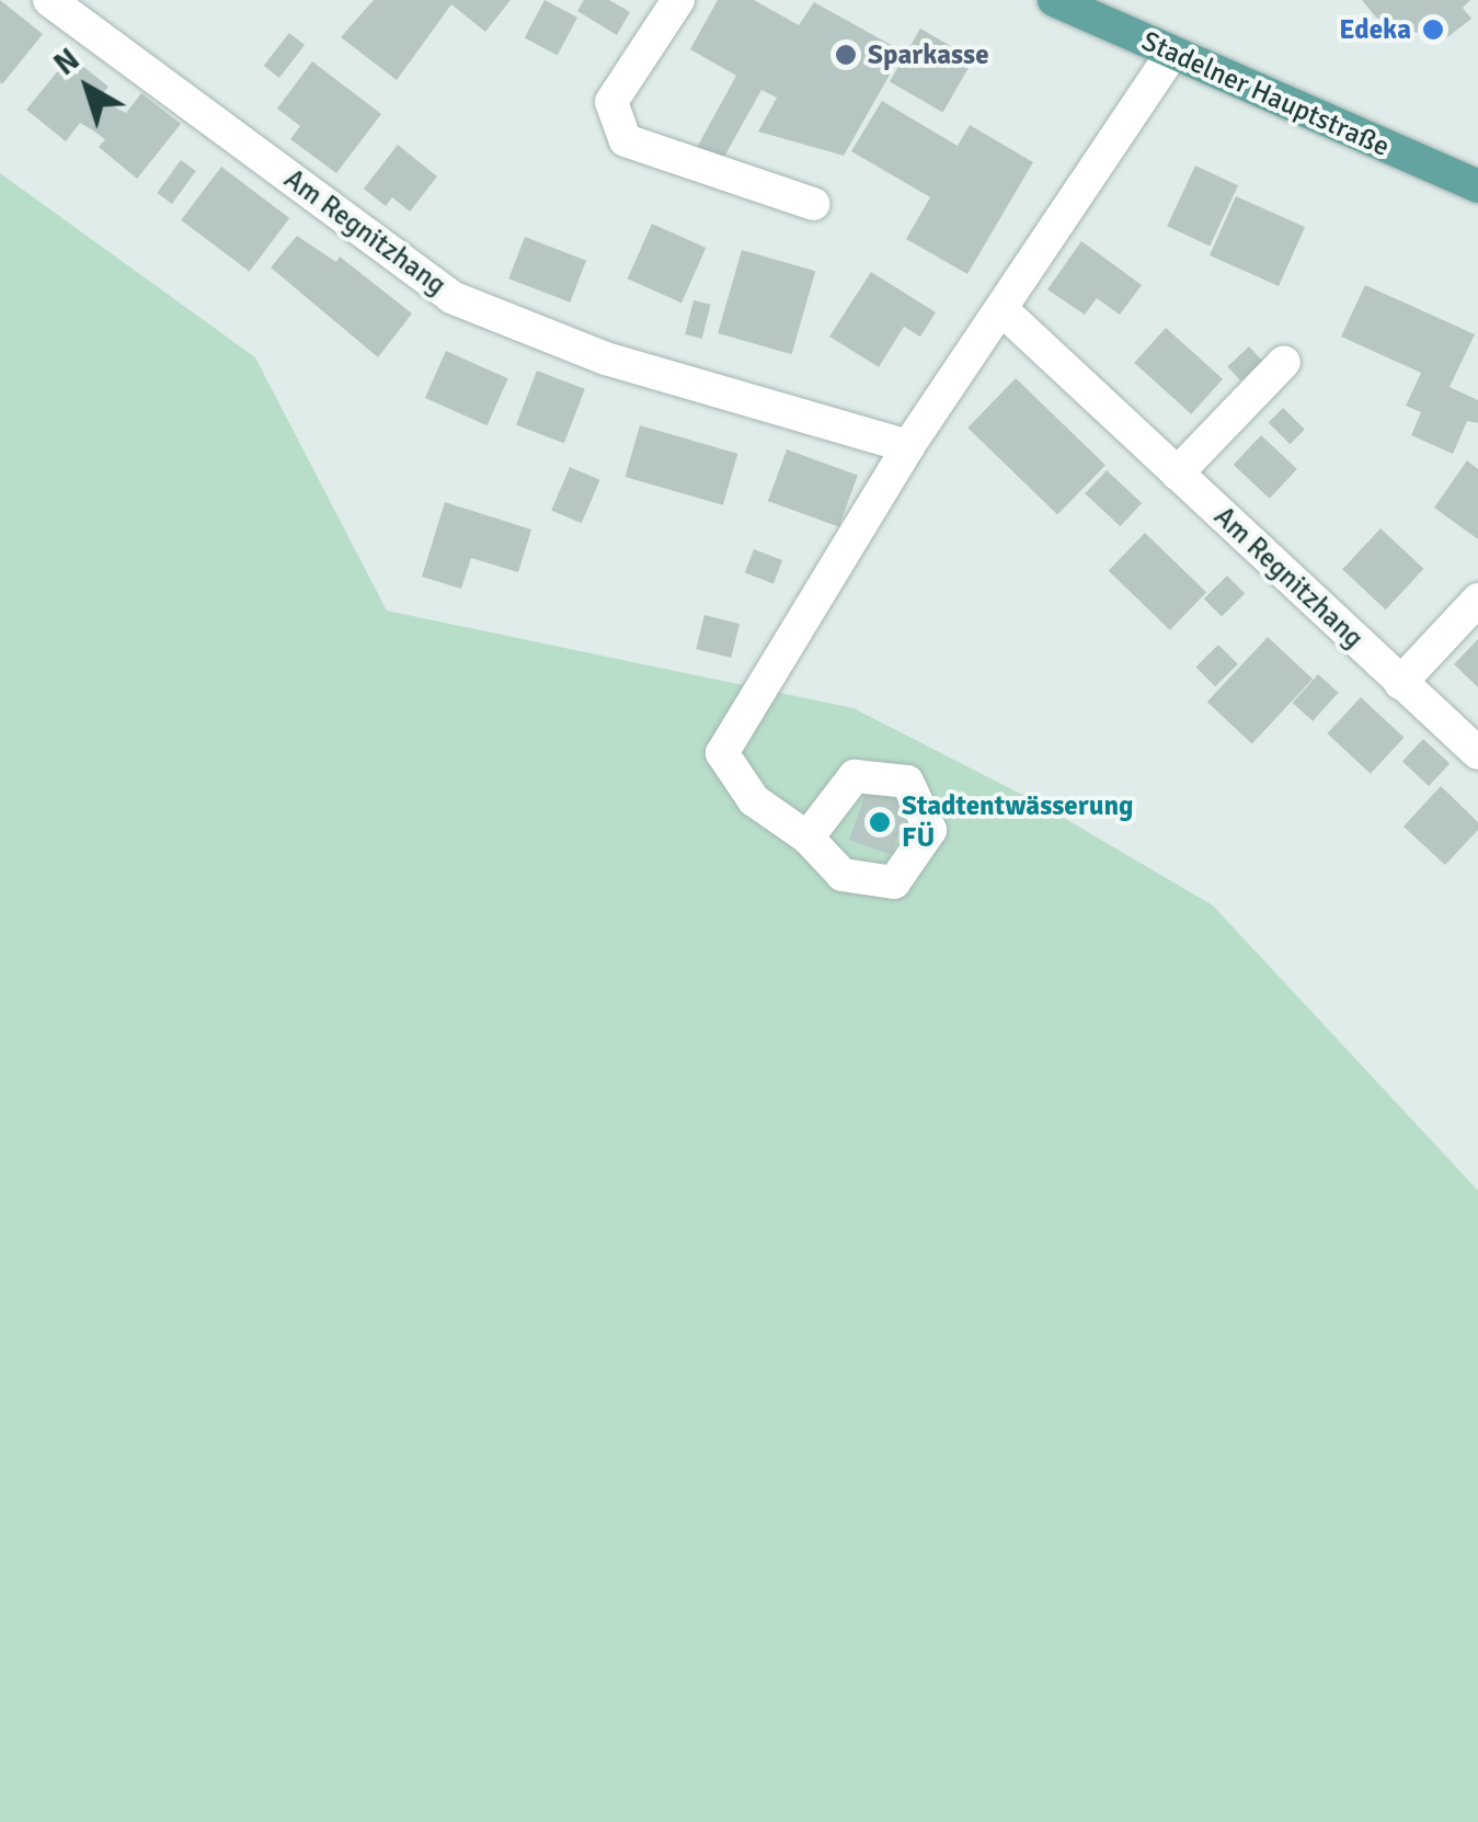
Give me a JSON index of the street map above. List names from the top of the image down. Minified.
{"streets":{"main road":["Stadelner Hauptstraße"],"street":["Am Regnitzhang"]},"places":["Edeka","Sparkasse","Stadtentwässerung FÜ"],"north":"top left"}
